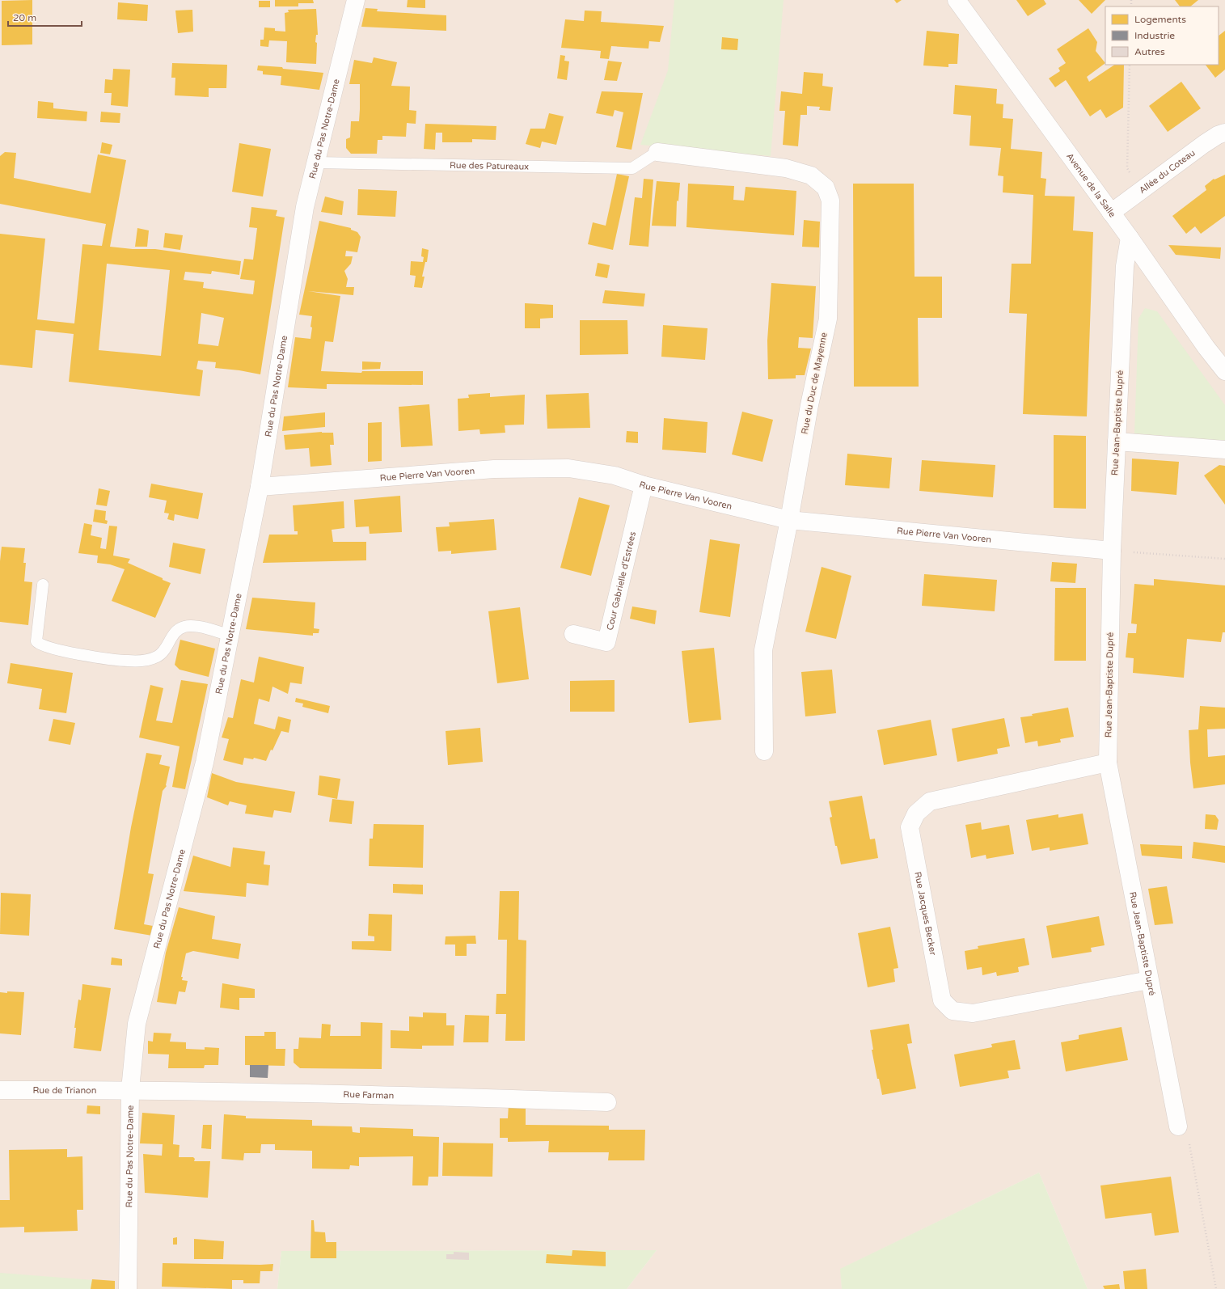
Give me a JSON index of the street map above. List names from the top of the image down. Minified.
{"streets":{"street":["Rue du Pas Notre-Dame","Allée du Coteau","Avenue de la Salle","Rue du Duc de Mayenne","Rue Jean-Baptiste Dupré","Rue Pierre Van Vooren","Cour Gabrielle d'Estrées","Rue Jacques Becker","Rue de Trianon","Rue Farman"],"lane":["Rue des Patureaux"]},"crossings":[["Rue du Pas Notre-Dame","Rue des Patureaux"],["Rue du Pas Notre-Dame","Rue Pierre Van Vooren"],["Rue du Pas Notre-Dame","Rue de Trianon"],["Rue du Pas Notre-Dame","Rue Farman"],["Rue des Patureaux","Rue du Duc de Mayenne"],["Allée du Coteau","Avenue de la Salle"],["Avenue de la Salle","Rue Jean-Baptiste Dupré"],["Rue du Duc de Mayenne","Rue Pierre Van Vooren"],["Rue Jean-Baptiste Dupré","Rue Pierre Van Vooren"],["Rue Jean-Baptiste Dupré","Rue Jacques Becker"],["Rue Pierre Van Vooren","Cour Gabrielle d'Estrées"],["Rue de Trianon","Rue Farman"]],"legend":["Logements","Industrie","Autres"],"scale_bar":"20 m"}
